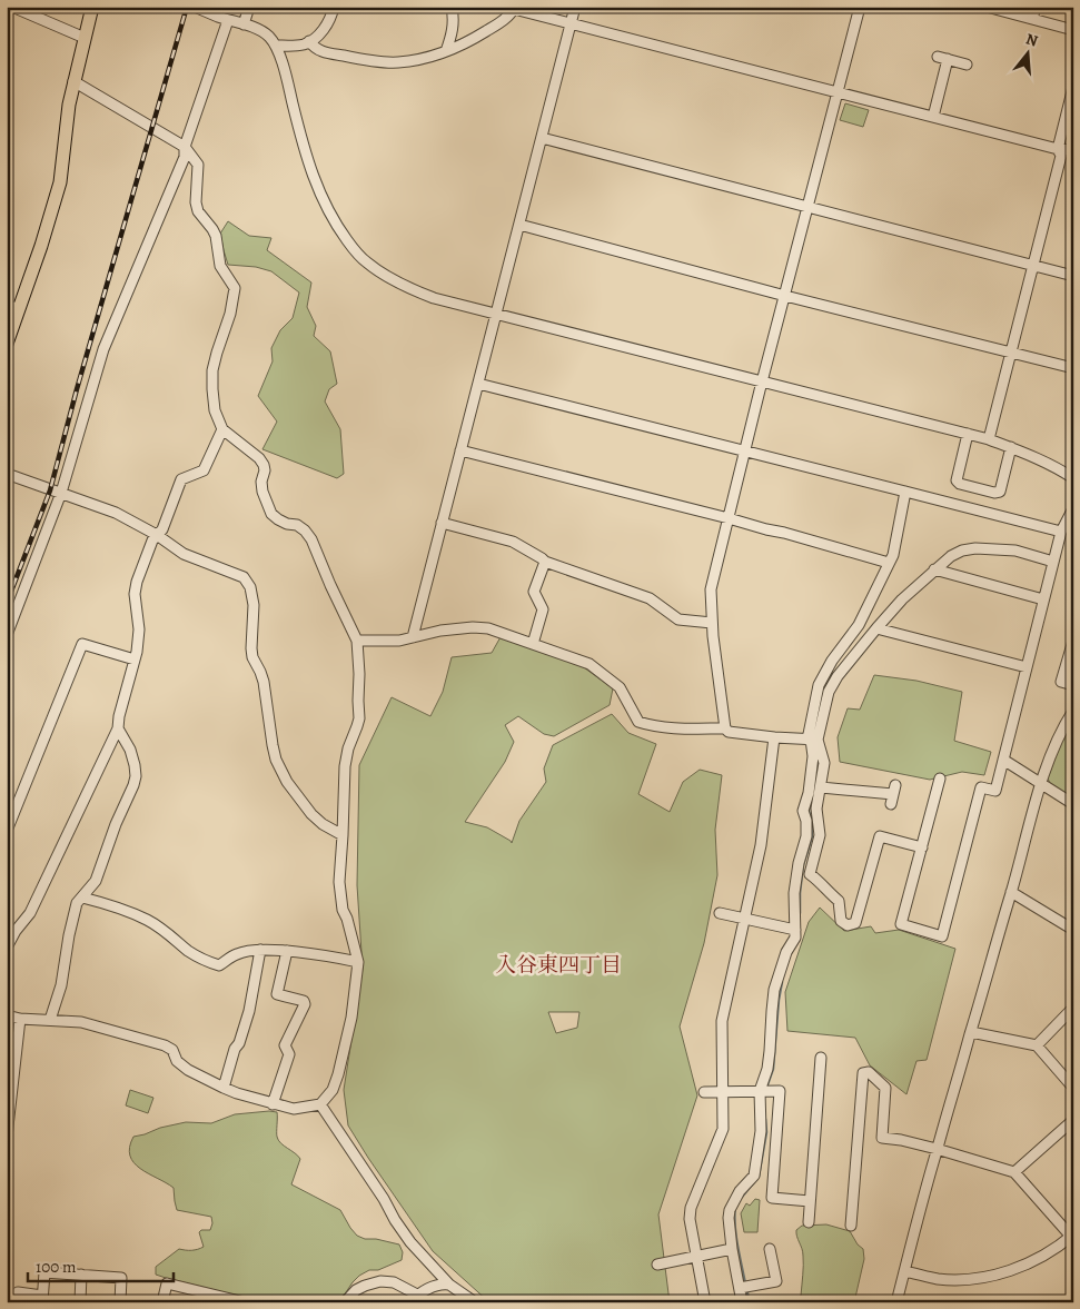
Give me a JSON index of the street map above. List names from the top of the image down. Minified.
{"districts":["入谷東四丁目"],"scale_bar":"100 m","north":"top"}
